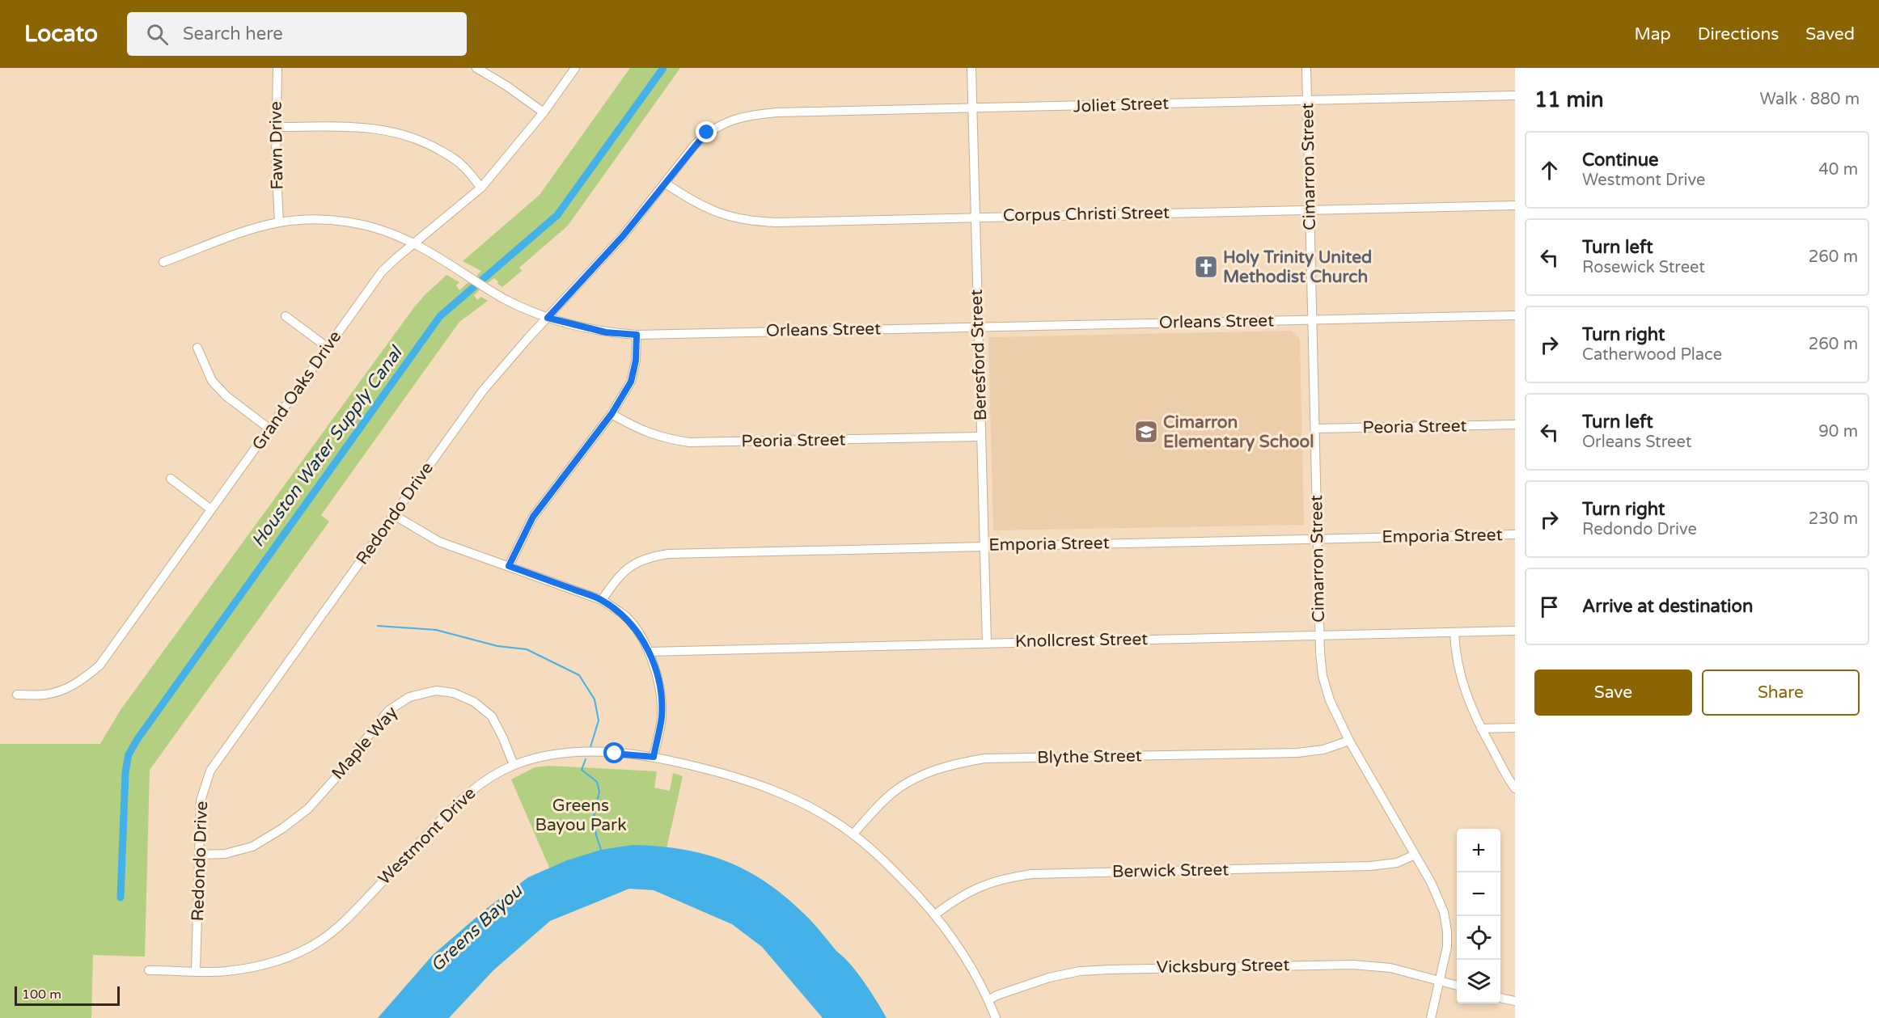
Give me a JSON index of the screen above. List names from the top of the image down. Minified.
{"streets":{"street":["Joliet Street","Fawn Drive","Cimarron Street","Corpus Christi Street","Orleans Street","Beresford Street","Grand Oaks Drive","Peoria Street","Redondo Drive","Emporia Street","Knollcrest Street","Maple Way","Blythe Street","Westmont Drive","Berwick Street","Vicksburg Street"]},"crossings":[["Joliet Street","Cimarron Street"],["Joliet Street","Beresford Street"],["Joliet Street","Redondo Drive"],["Fawn Drive","Orleans Street"],["Cimarron Street","Corpus Christi Street"],["Cimarron Street","Orleans Street"],["Cimarron Street","Peoria Street"],["Cimarron Street","Emporia Street"],["Cimarron Street","Knollcrest Street"],["Cimarron Street","Blythe Street"],["Cimarron Street","Berwick Street"],["Cimarron Street","Vicksburg Street"],["Corpus Christi Street","Beresford Street"],["Corpus Christi Street","Redondo Drive"],["Orleans Street","Beresford Street"],["Orleans Street","Grand Oaks Drive"],["Orleans Street","Redondo Drive"],["Beresford Street","Peoria Street"],["Beresford Street","Emporia Street"],["Beresford Street","Knollcrest Street"],["Redondo Drive","Maple Way"],["Redondo Drive","Westmont Drive"],["Maple Way","Westmont Drive"],["Blythe Street","Westmont Drive"],["Westmont Drive","Berwick Street"],["Westmont Drive","Vicksburg Street"]],"water":["Houston Water Supply Canal","Greens Bayou"],"parks":["Greens Bayou Park"],"places":{"church":["Holy Trinity United Methodist Church"],"school or university":["Cimarron Elementary School"]},"scale_bar":"100 m","page":{"header":"Locato","search":"Search here","nav":["Map","Directions","Saved"],"heading":["11 min","Walk · 880 m"],"list":[["Continue","Westmont Drive","40 m"],["Turn left","Rosewick Street","260 m"],["Turn right","Catherwood Place","260 m"],["Turn left","Orleans Street","90 m"],["Turn right","Redondo Drive","230 m"],"Arrive at destination"],"buttons":["Save","Share"],"map_buttons":["+","−"],"scale":"100 m"}}
